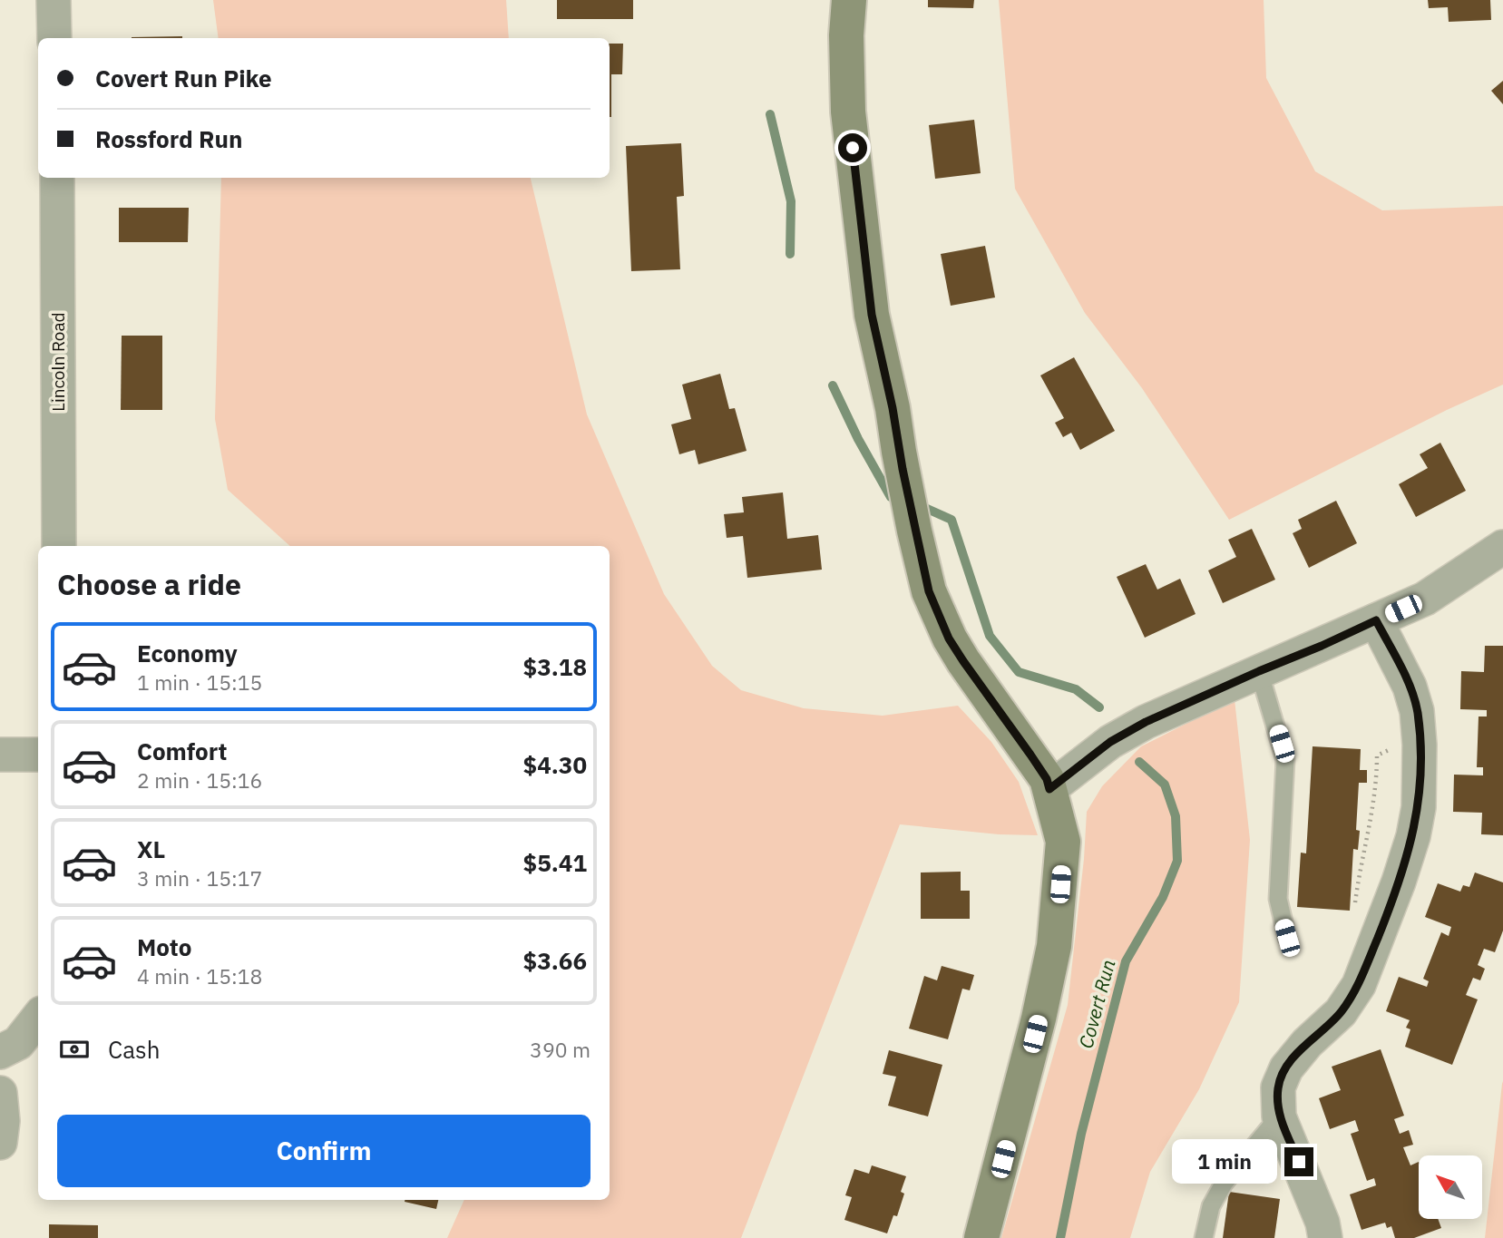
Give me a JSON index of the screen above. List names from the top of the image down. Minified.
{"streets":{"street":["Lincoln Road"]},"water":["Covert Run"],"north":"top left","page":{"banner":["Covert Run Pike","Rossford Run"],"heading":"Choose a ride","list":[{"name":"Economy","note":"1 min · 15:15","value":"$3.18"},{"name":"Comfort","note":"2 min · 15:16","value":"$4.30"},{"name":"XL","note":"3 min · 15:17","value":"$5.41"},{"name":"Moto","note":"4 min · 15:18","value":"$3.66"}],"pay":["Cash","390 m"],"buttons":"Confirm","bubble":"1 min"}}
